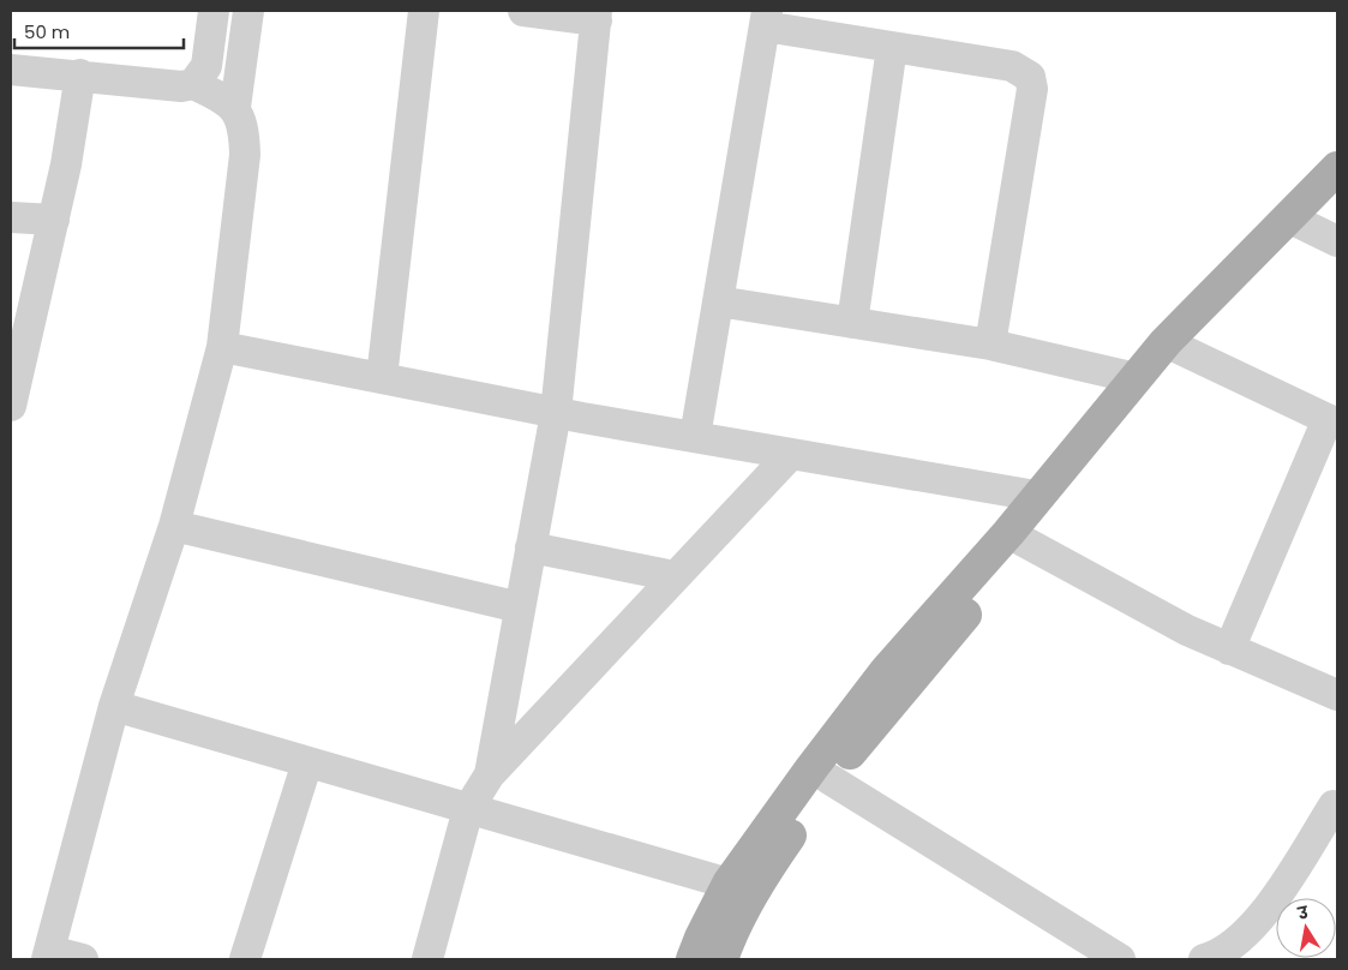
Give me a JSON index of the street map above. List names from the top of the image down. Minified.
{"scale_bar":"50 m","north":"top"}
